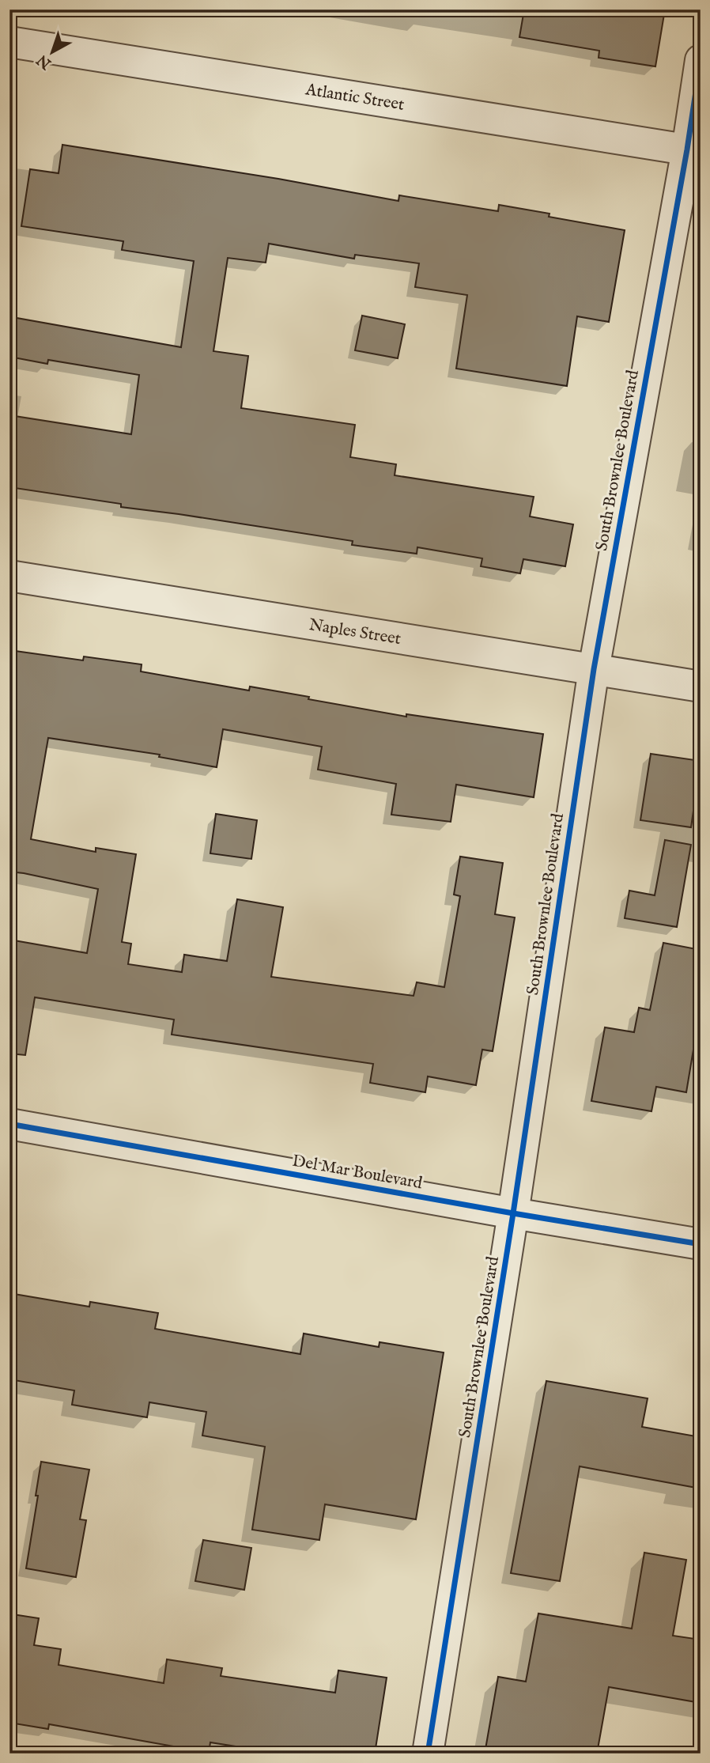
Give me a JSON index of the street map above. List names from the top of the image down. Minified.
{"streets":{"street":["Atlantic Street","South Brownlee Boulevard","Naples Street","Del Mar Boulevard"]},"crossings":[["Atlantic Street","South Brownlee Boulevard"],["South Brownlee Boulevard","Naples Street"],["South Brownlee Boulevard","Del Mar Boulevard"]],"north":"bottom left"}
